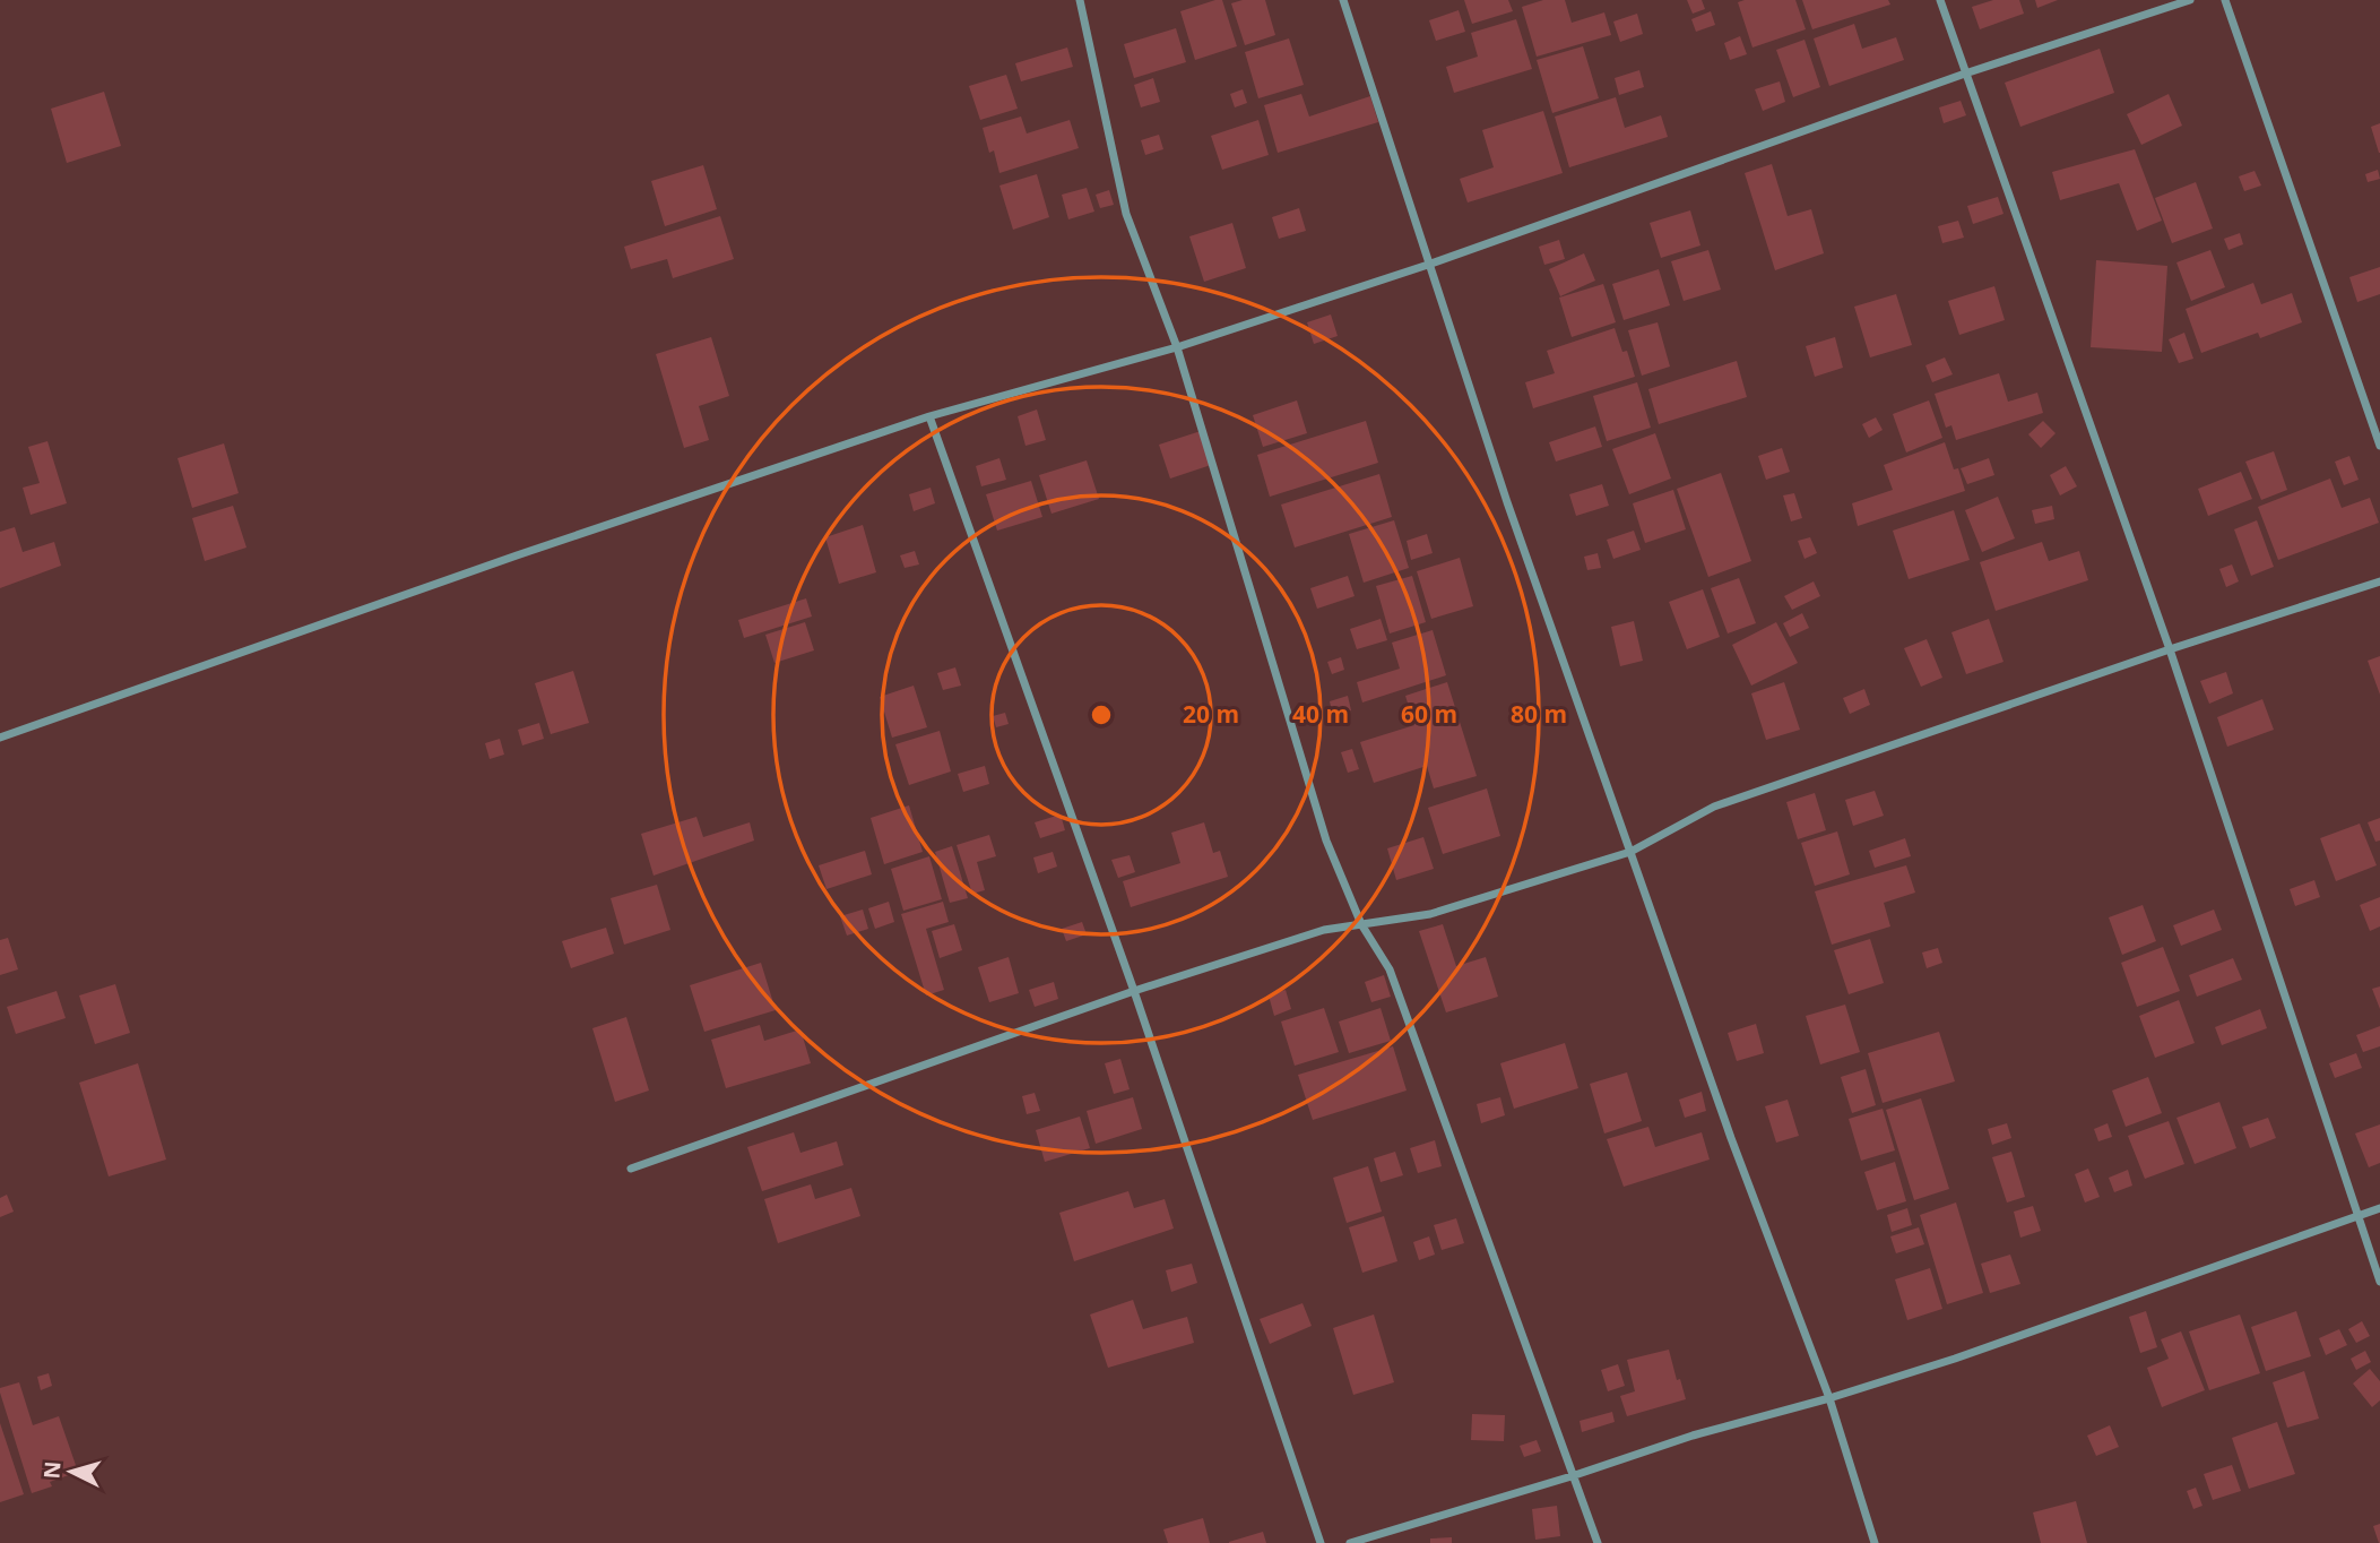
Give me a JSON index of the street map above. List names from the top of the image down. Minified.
{"north":"left","rings":["20 m","40 m","60 m","80 m"]}
